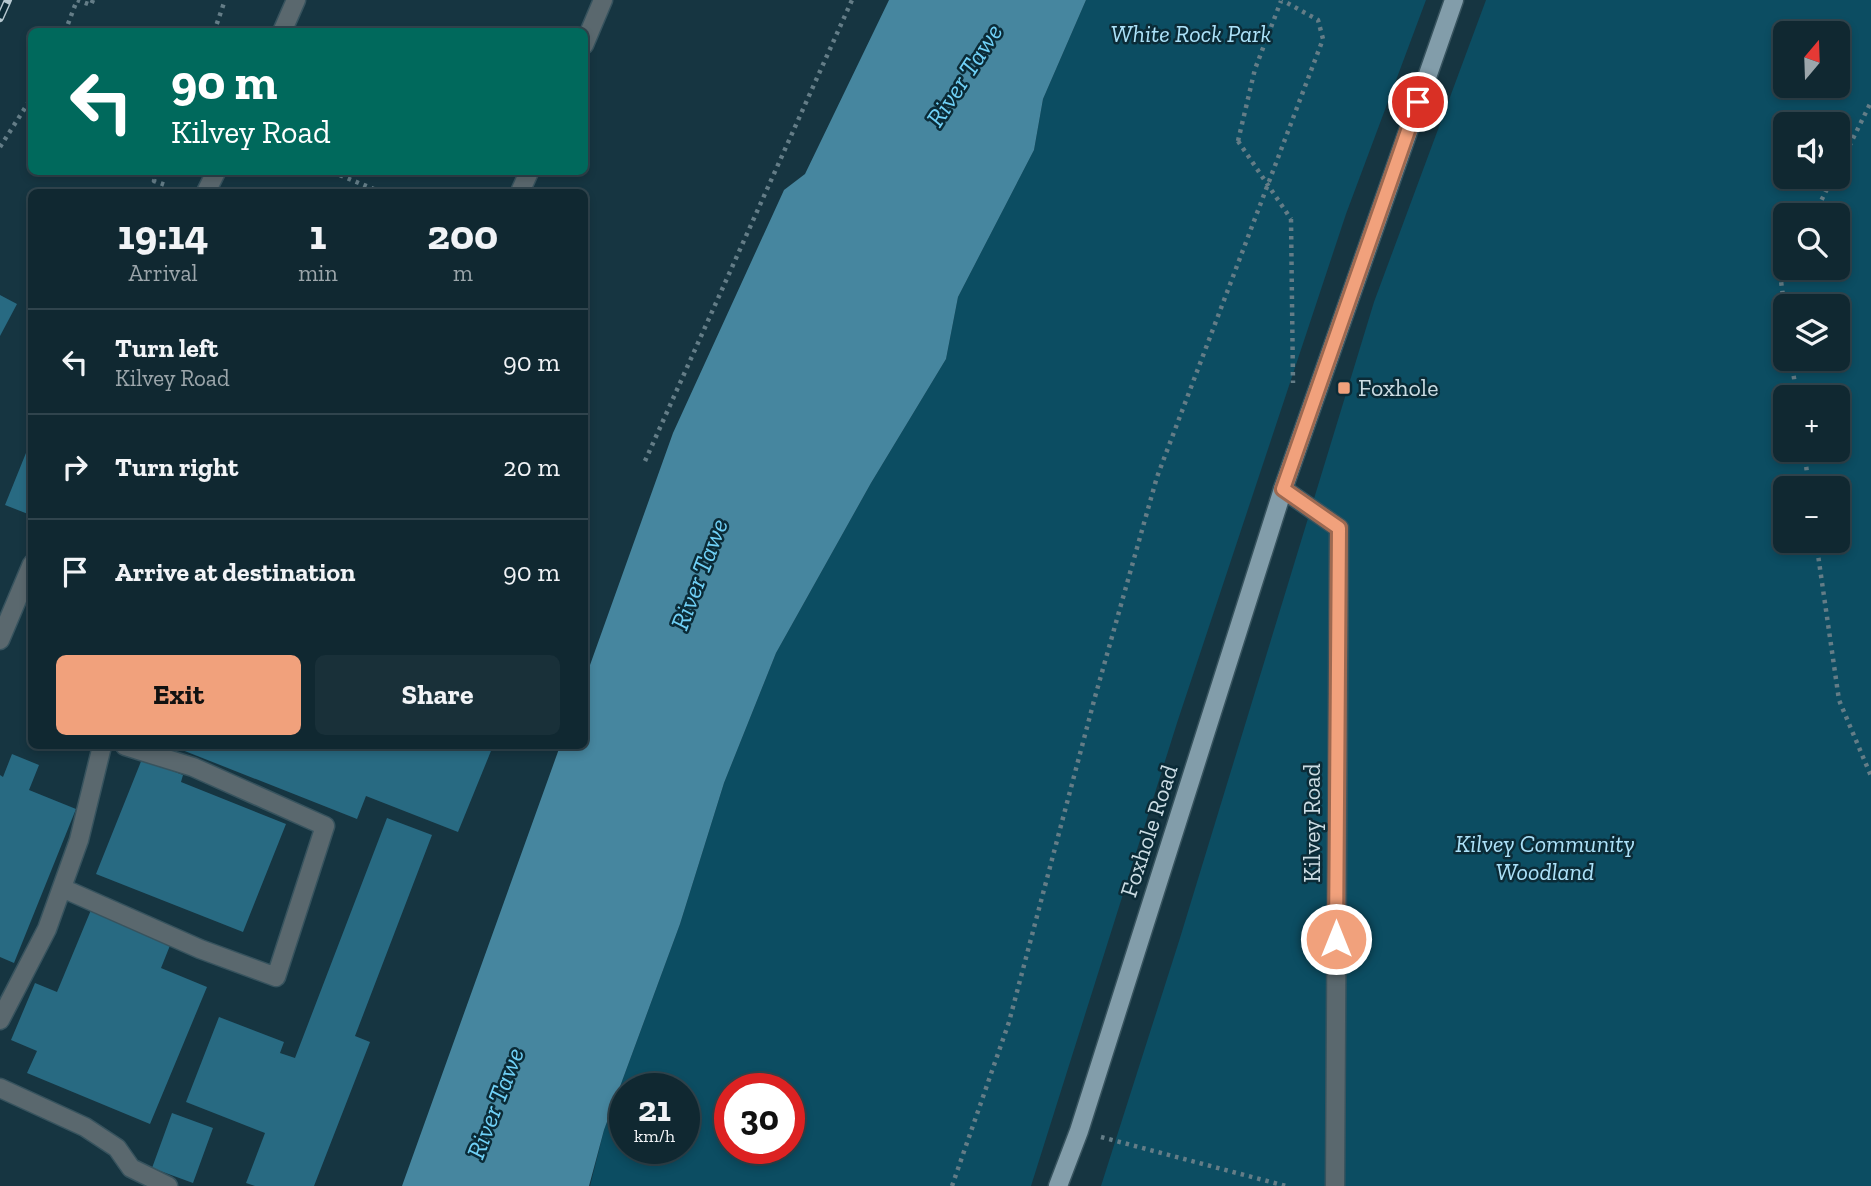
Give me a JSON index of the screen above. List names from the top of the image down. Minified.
{"streets":{"main road":["Foxhole Road"],"street":["Kilvey Road"]},"crossings":[["Kilvey Road","Foxhole Road"]],"water":["River Tawe"],"parks":["White Rock Park","Kilvey Community Woodland"],"places":{"transit":["Foxhole"]},"north":"top","page":{"map_buttons":["+","−"],"turn":["90 m","Kilvey Road"],"eta":["19:14","Arrival","1","min","200","m"],"list":[{"name":"Turn left","note":"Kilvey Road","value":"90 m"},{"name":"Turn right","value":"20 m"},{"name":"Arrive at destination","value":"90 m"}],"buttons":["Exit","Share"],"speed":"21 km/h","limit":"30"}}
